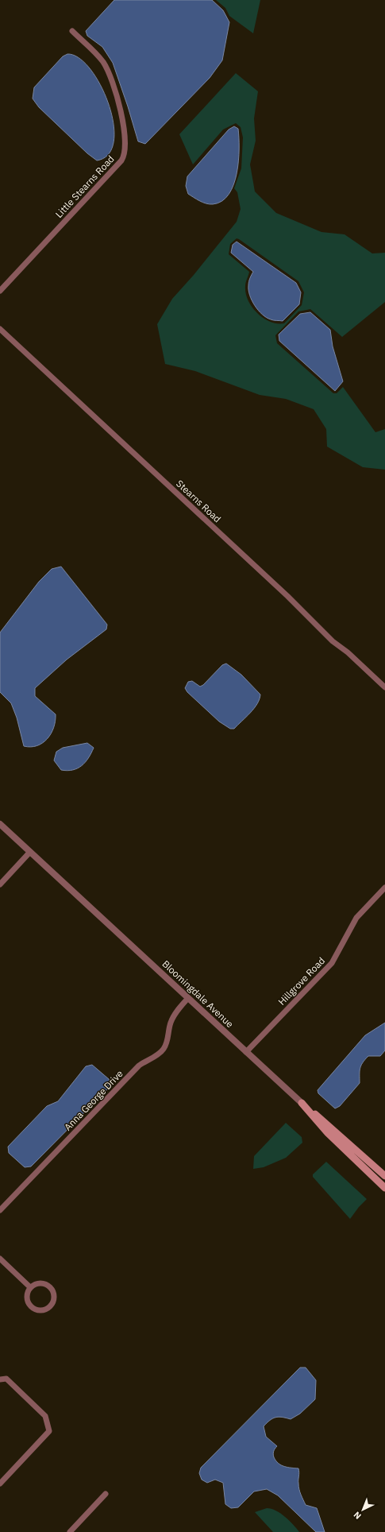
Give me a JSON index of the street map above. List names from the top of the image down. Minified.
{"streets":{"main road":["Bloomingdale Avenue"],"street":["Little Stearns Road","Stearns Road","Hillgrove Road","Anna George Drive"]},"crossings":[["Hillgrove Road","Bloomingdale Avenue"],["Bloomingdale Avenue","Anna George Drive"]],"north":"bottom left"}
